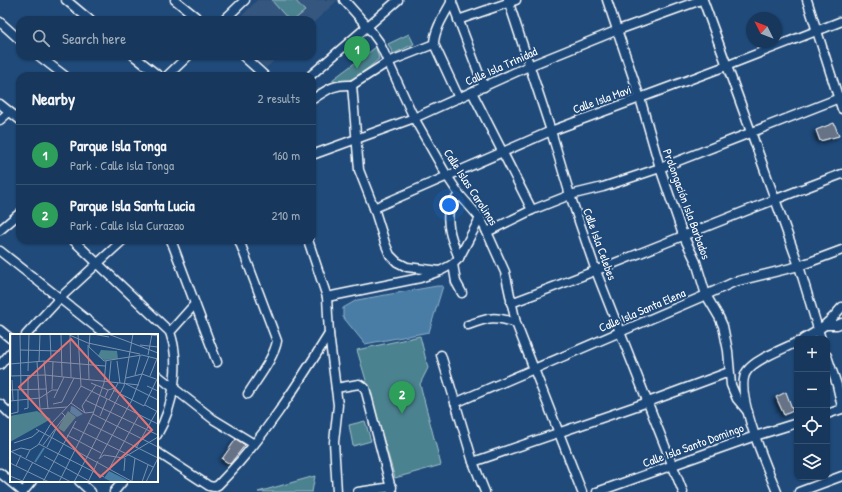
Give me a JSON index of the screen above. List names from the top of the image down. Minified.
{"streets":{"street":["Calle Isla Trinidad","Calle Isla Mavi","Calle Islas Carolinas","Prolongación Isla Barbados","Calle Isla Celebes","Calle Isla Santa Elena","Calle Isla Santo Domingo"]},"crossings":[["Calle Isla Trinidad","Calle Islas Carolinas"],["Calle Isla Trinidad","Prolongación Isla Barbados"],["Calle Isla Trinidad","Calle Isla Celebes"],["Calle Isla Mavi","Calle Islas Carolinas"],["Calle Isla Mavi","Prolongación Isla Barbados"],["Calle Isla Mavi","Calle Isla Celebes"],["Calle Islas Carolinas","Calle Isla Santa Elena"],["Prolongación Isla Barbados","Calle Isla Santa Elena"],["Calle Isla Celebes","Calle Isla Santa Elena"],["Calle Isla Celebes","Calle Isla Santo Domingo"]],"north":"top left","page":{"search":"Search here","pins":["1","2"],"heading":["Nearby","2 results"],"list":[{"mark":"1","name":"Parque Isla Tonga","note":"Park · Calle Isla Tonga","value":"160 m"},{"mark":"2","name":"Parque Isla Santa Lucia","note":"Park · Calle Isla Curazao","value":"210 m"}],"map_buttons":["+","−"]}}
